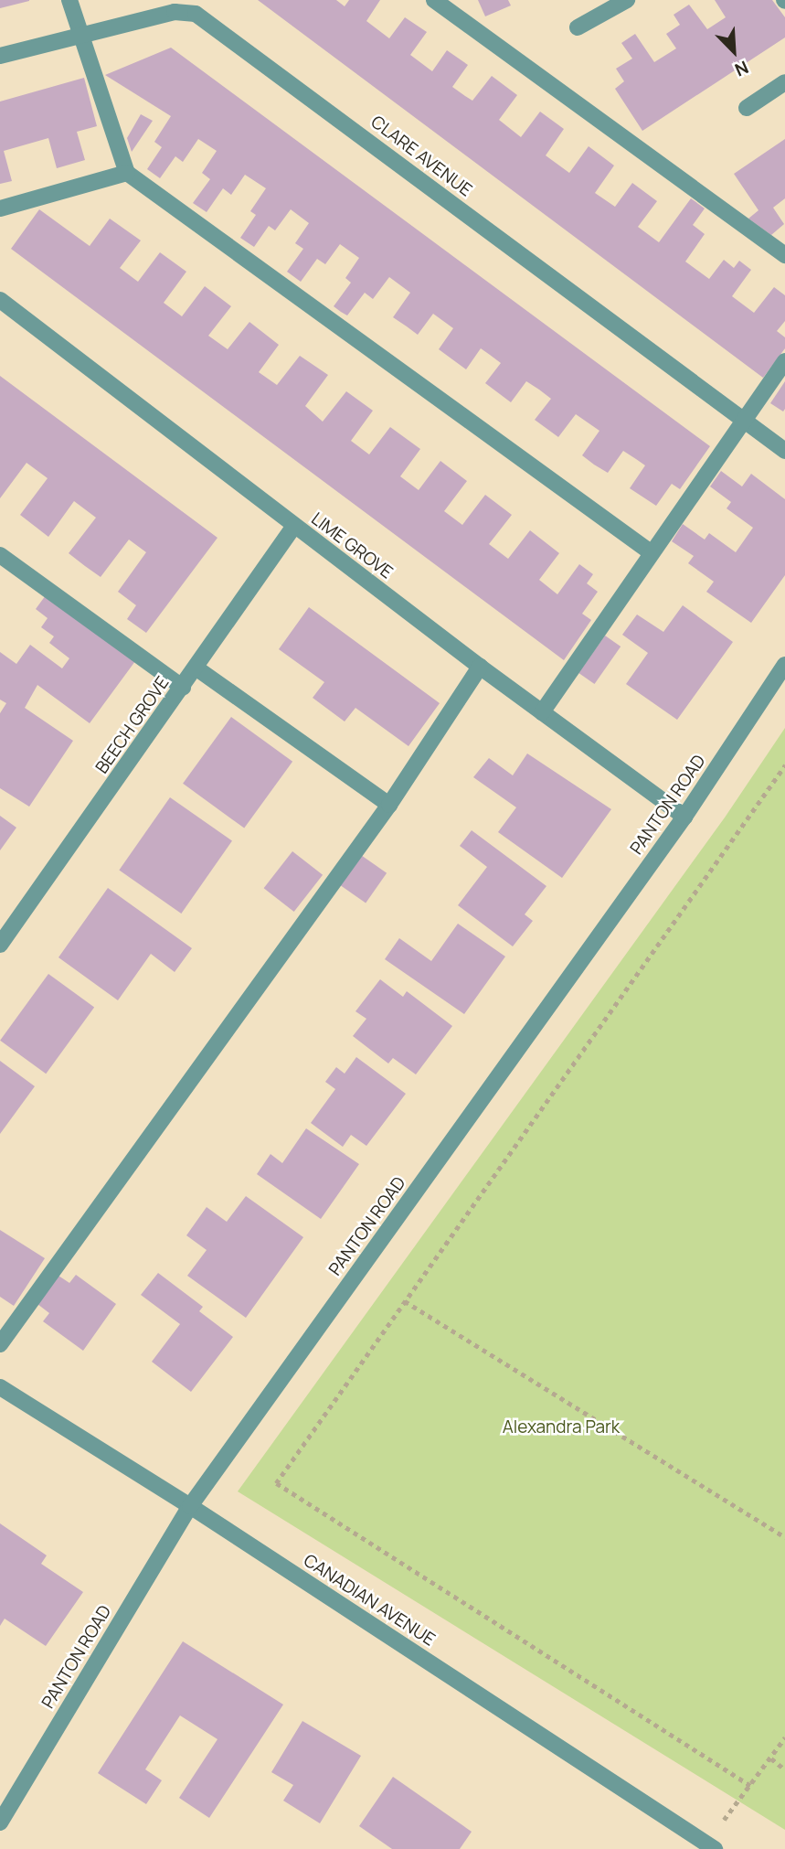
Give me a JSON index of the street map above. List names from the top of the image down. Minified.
{"streets":{"street":["CLARE AVENUE","LIME GROVE","BEECH GROVE","PANTON ROAD","CANADIAN AVENUE"]},"crossings":[["LIME GROVE","BEECH GROVE"],["LIME GROVE","PANTON ROAD"],["PANTON ROAD","CANADIAN AVENUE"]],"parks":["Alexandra Park"],"north":"bottom right"}
